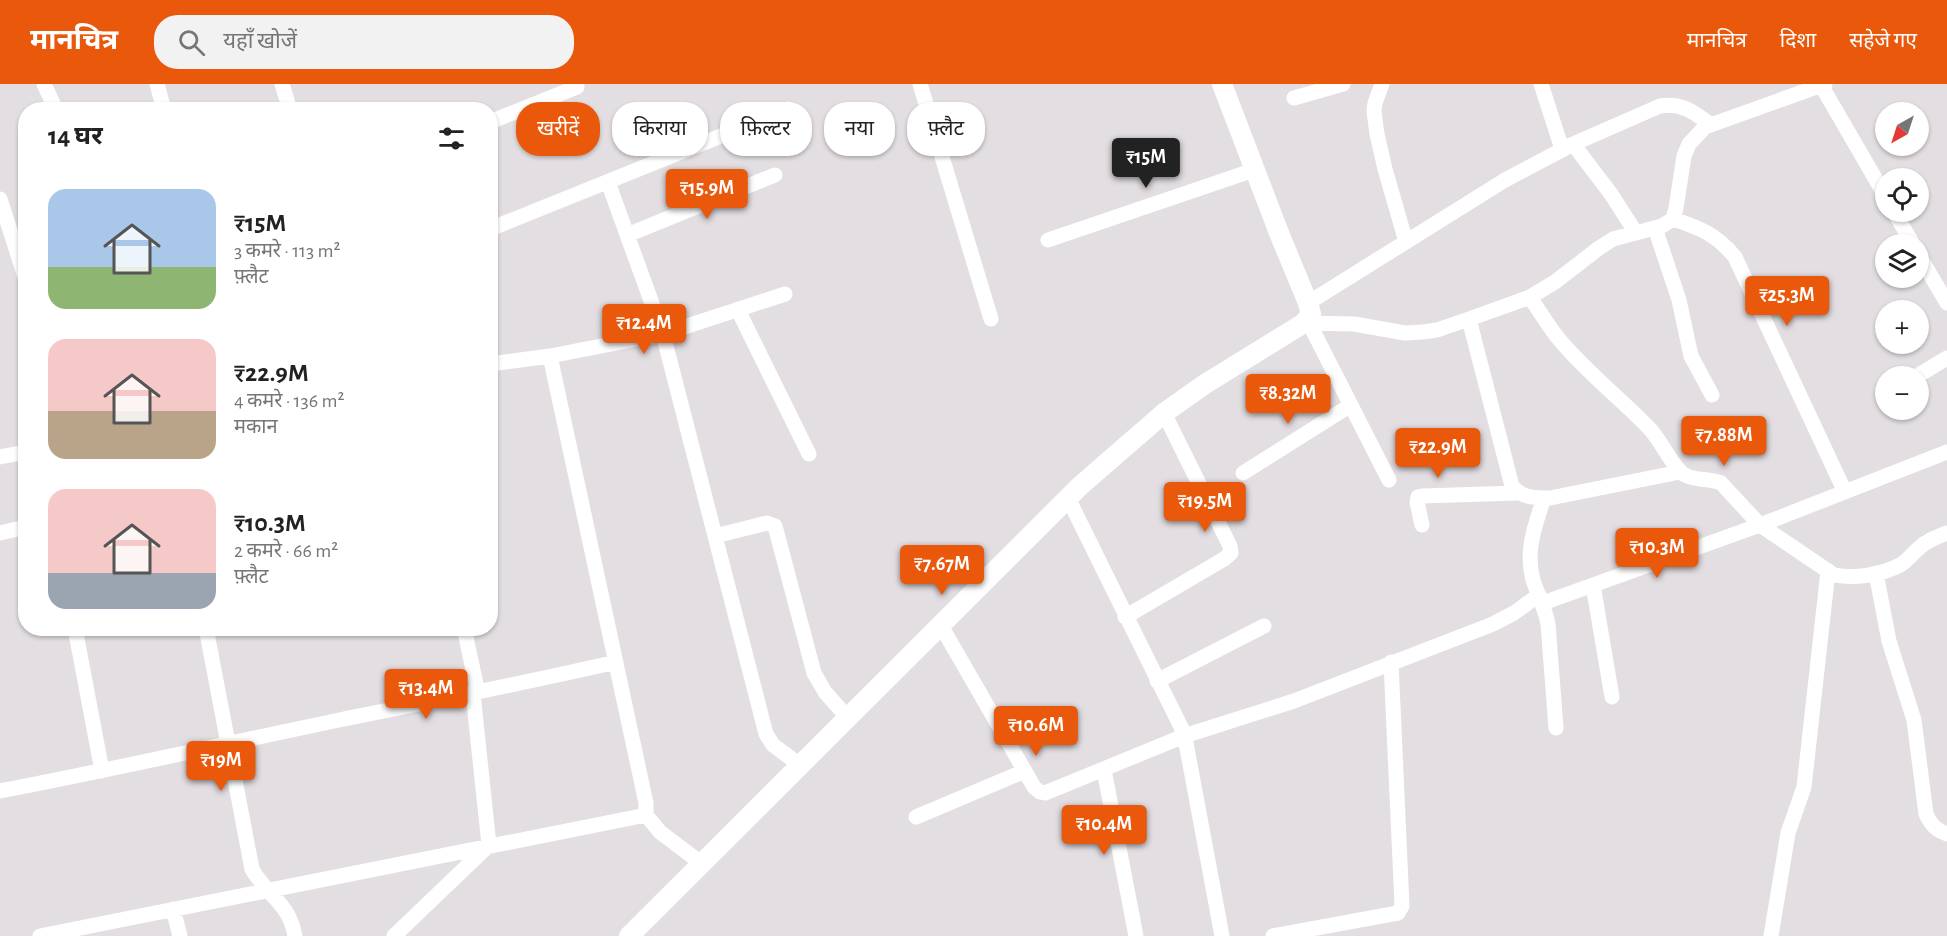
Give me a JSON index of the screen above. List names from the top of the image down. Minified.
{"north":"bottom left","page":{"header":"मानचित्र","search":"यहाँ खोजें","nav":["मानचित्र","दिशा","सहेजे गए"],"map_buttons":["+","−"],"chip":["खरीदें","किराया","फ़िल्टर","नया","फ़्लैट"],"heading":"14 घर","price":["₹15M","₹15.9M","₹25.3M","₹12.4M","₹8.32M","₹7.88M","₹22.9M","₹19.5M","₹10.3M","₹7.67M","₹13.4M","₹10.6M","₹19M","₹10.4M"],"list":[{"name":"₹15M","note":"3 कमरे · 113 m² · फ़्लैट"},{"name":"₹22.9M","note":"4 कमरे · 136 m² · मकान"},{"name":"₹10.3M","note":"2 कमरे · 66 m² · फ़्लैट"}]}}
